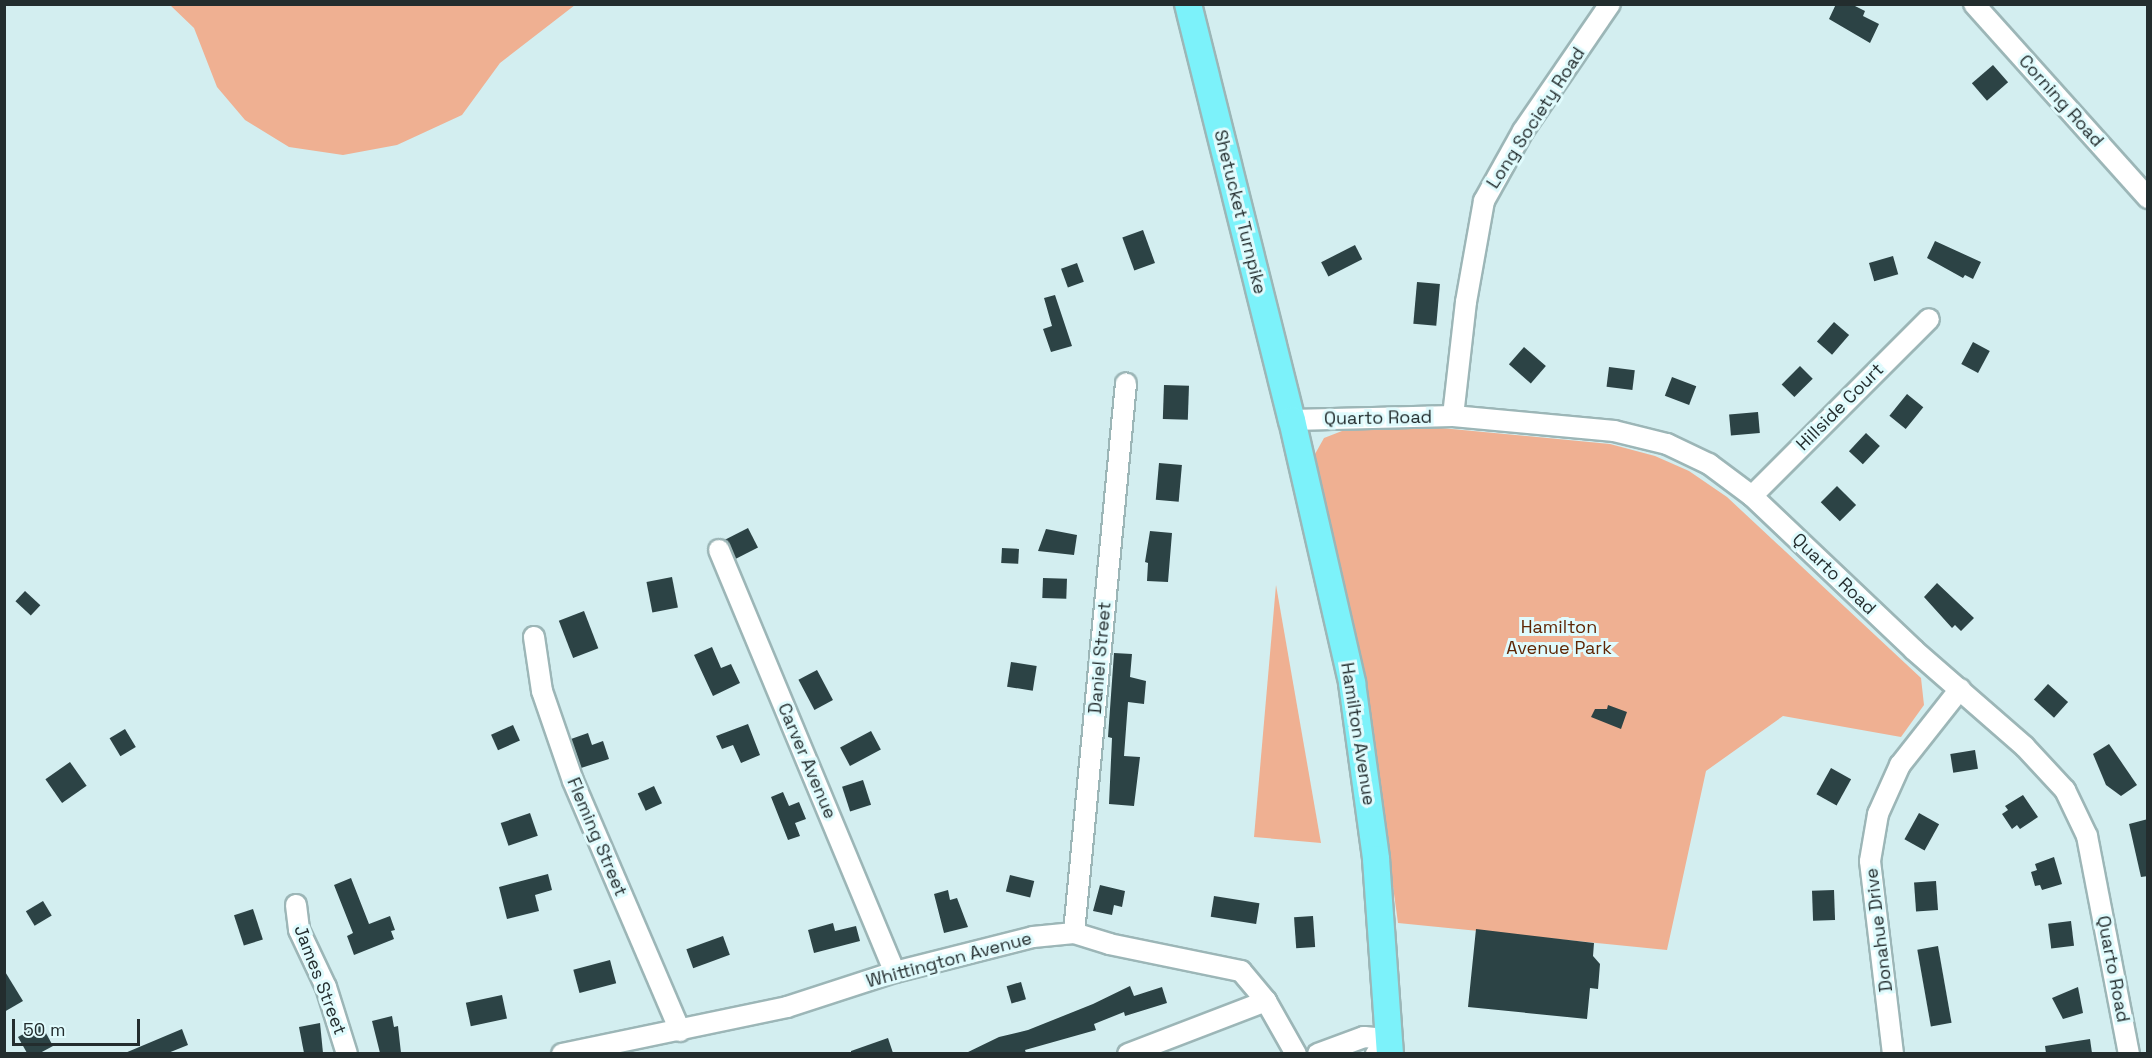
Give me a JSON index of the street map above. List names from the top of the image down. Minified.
{"streets":{"main road":["Shetucket Turnpike","Hamilton Avenue"],"street":["Corning Road","Long Society Road","Hillside Court","Quarto Road","Daniel Street","Carver Avenue","Fleming Street","Donahue Drive","Whittington Avenue","James Street"]},"crossings":[["Long Society Road","Quarto Road"],["Shetucket Turnpike","Quarto Road"],["Shetucket Turnpike","Hamilton Avenue"],["Hillside Court","Quarto Road"],["Quarto Road","Hamilton Avenue"],["Quarto Road","Donahue Drive"],["Daniel Street","Whittington Avenue"],["Carver Avenue","Whittington Avenue"],["Fleming Street","Whittington Avenue"]],"parks":["Hamilton Avenue Park"],"scale_bar":"50 m"}
